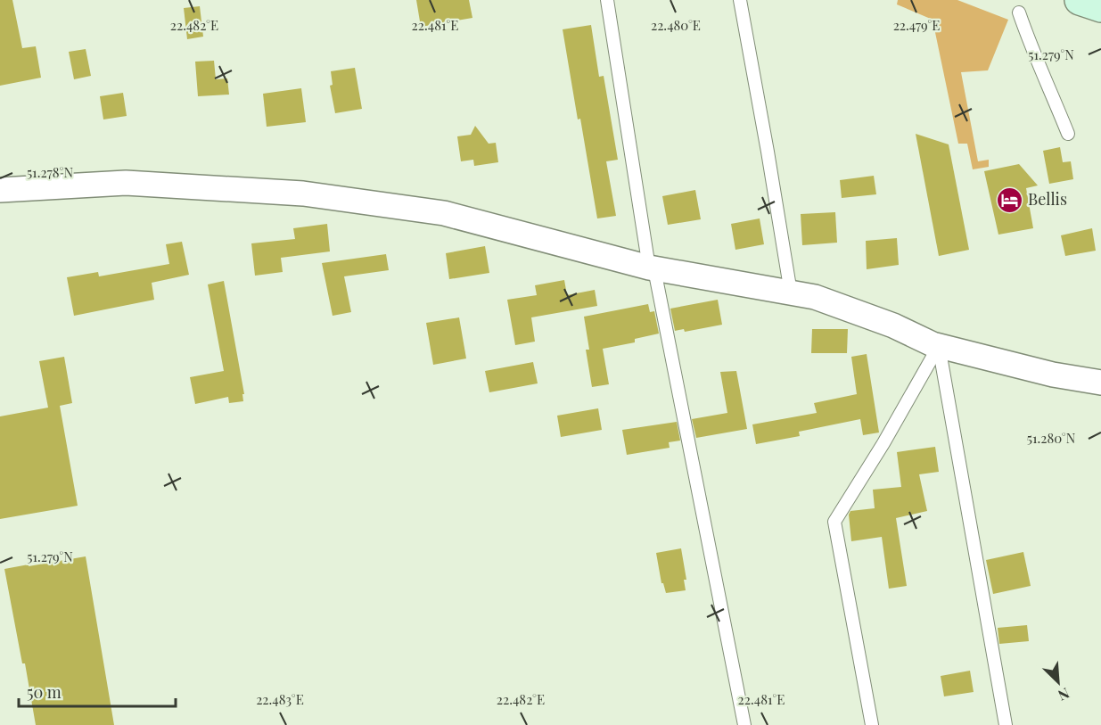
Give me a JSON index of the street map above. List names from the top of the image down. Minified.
{"places":{"hotel":["Bellis"]},"scale_bar":"50 m","north":"bottom right","coordinates":["22.482°E","22.481°E","22.480°E","22.479°E","51.279°N","51.278°N","51.280°N","22.483°E"]}
